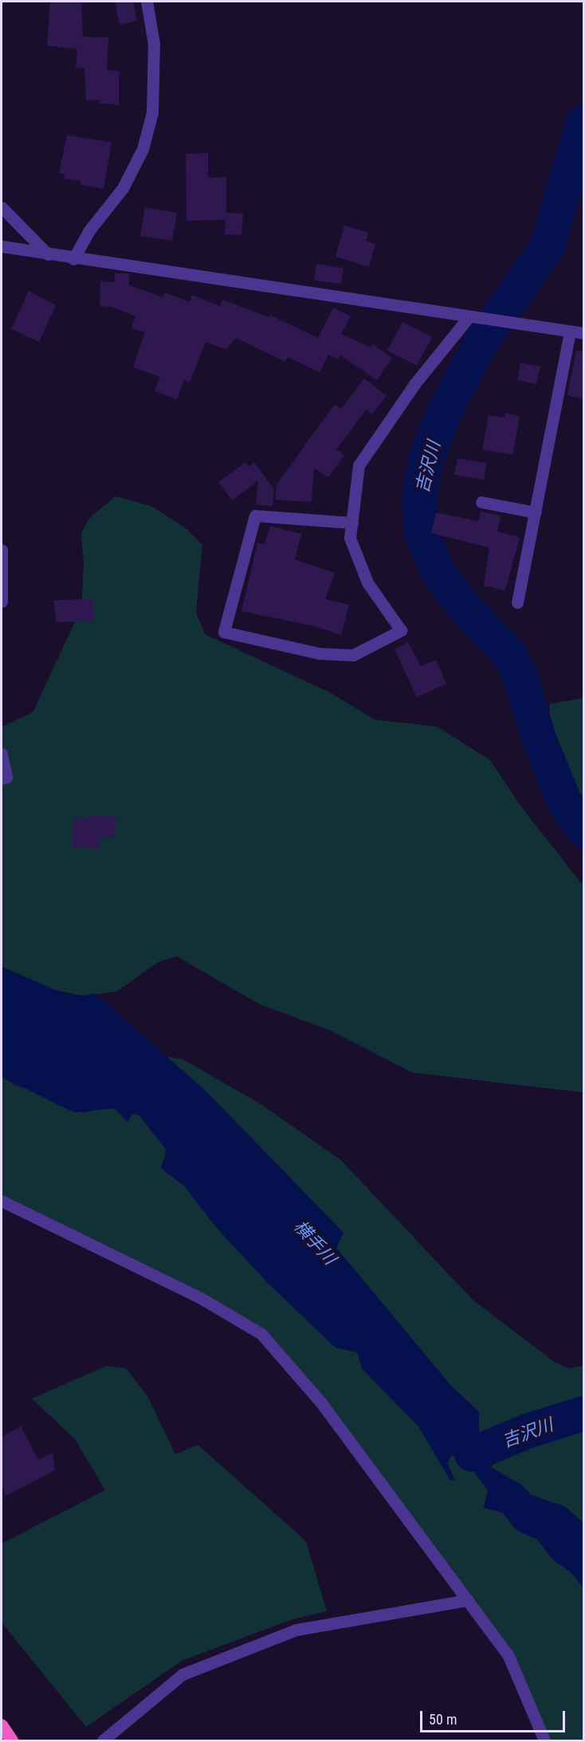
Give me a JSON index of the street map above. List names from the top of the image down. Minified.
{"water":["吉沢川","横手川"],"scale_bar":"50 m"}
